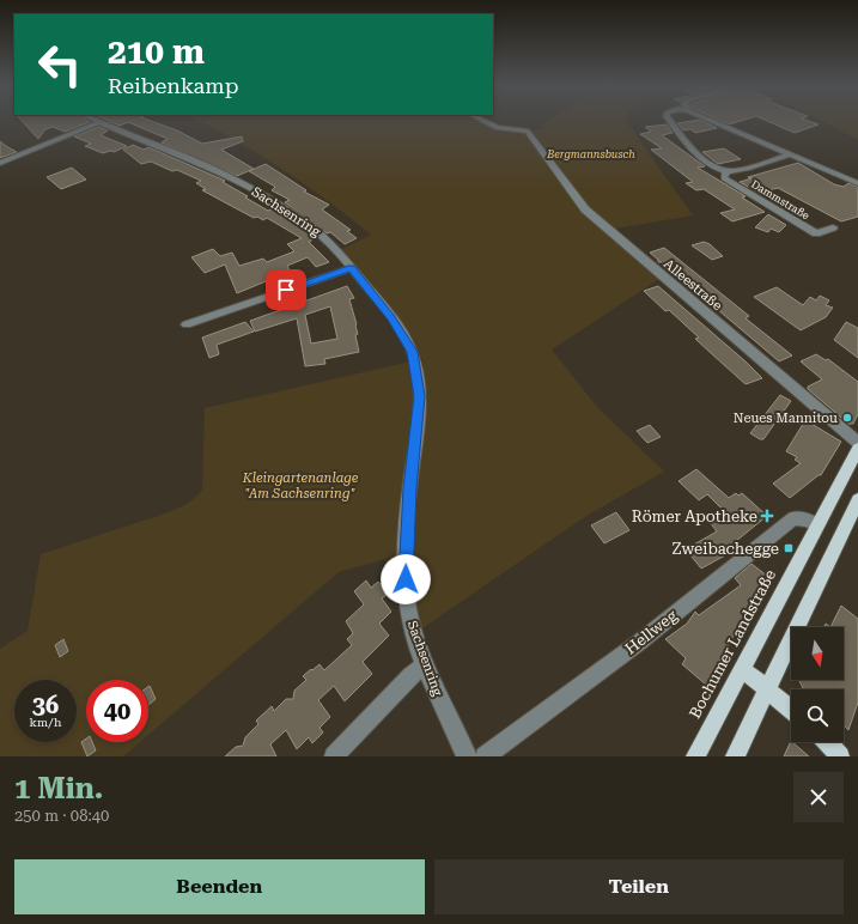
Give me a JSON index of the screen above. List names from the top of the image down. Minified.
{"streets":{"main road":["Bochumer Landstraße"],"street":["Dammstraße","Sachsenring","Alleestraße","Hellweg"]},"crossings":[["Hellweg","Bochumer Landstraße"]],"parks":["Bergmannsbusch","Kleingartenanlage \"Am Sachsenring\""],"places":{"other":["Neues Mannitou"],"health":["Römer Apotheke"],"transit":["Zweibachegge"]},"north":"bottom","page":{"turn":["210 m","Reibenkamp"],"speed":"36 km/h","limit":"40","heading":["1 Min.","250 m · 08:40"],"buttons":["Beenden","Teilen"]}}
